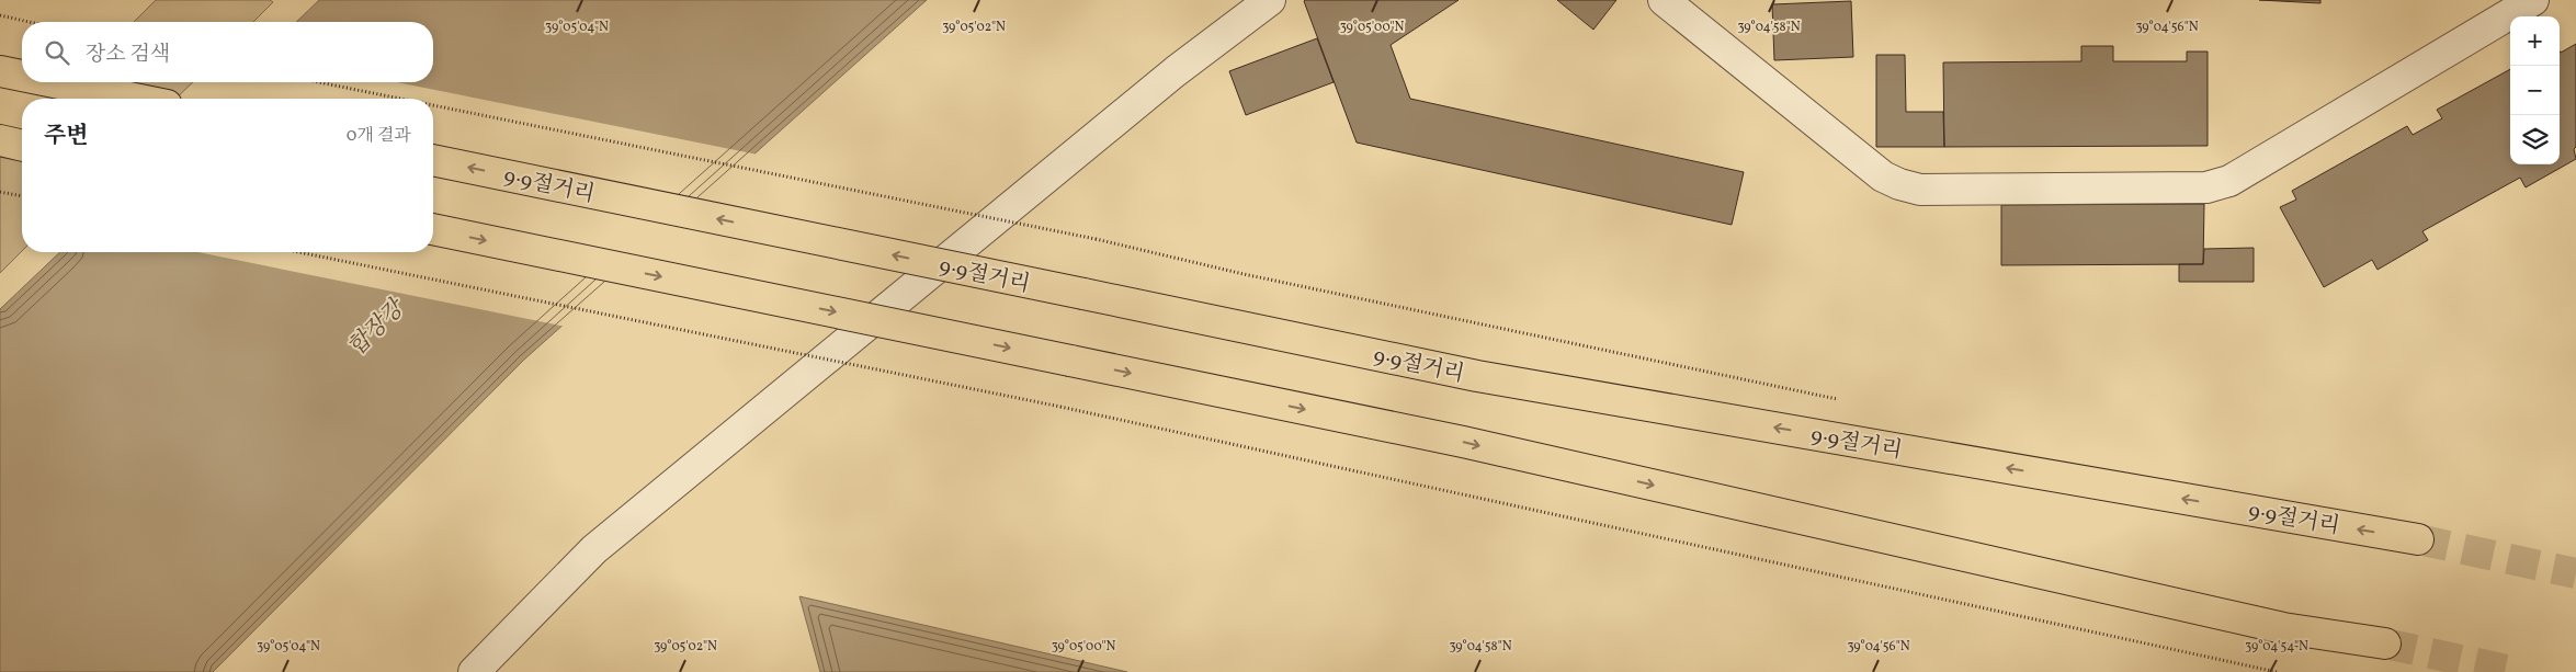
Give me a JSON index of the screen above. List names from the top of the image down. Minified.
{"streets":{"highway":["9·9절거리"]},"water":["합장강"],"page":{"map_buttons":["+","−"],"search":"장소 검색","heading":["주변","0개 결과"]},"coordinates":["39°05'02\"N","39°04'58\"N","39°04'56\"N","39°05'04\"N","39°05'00\"N","39°04'54\"N"]}
